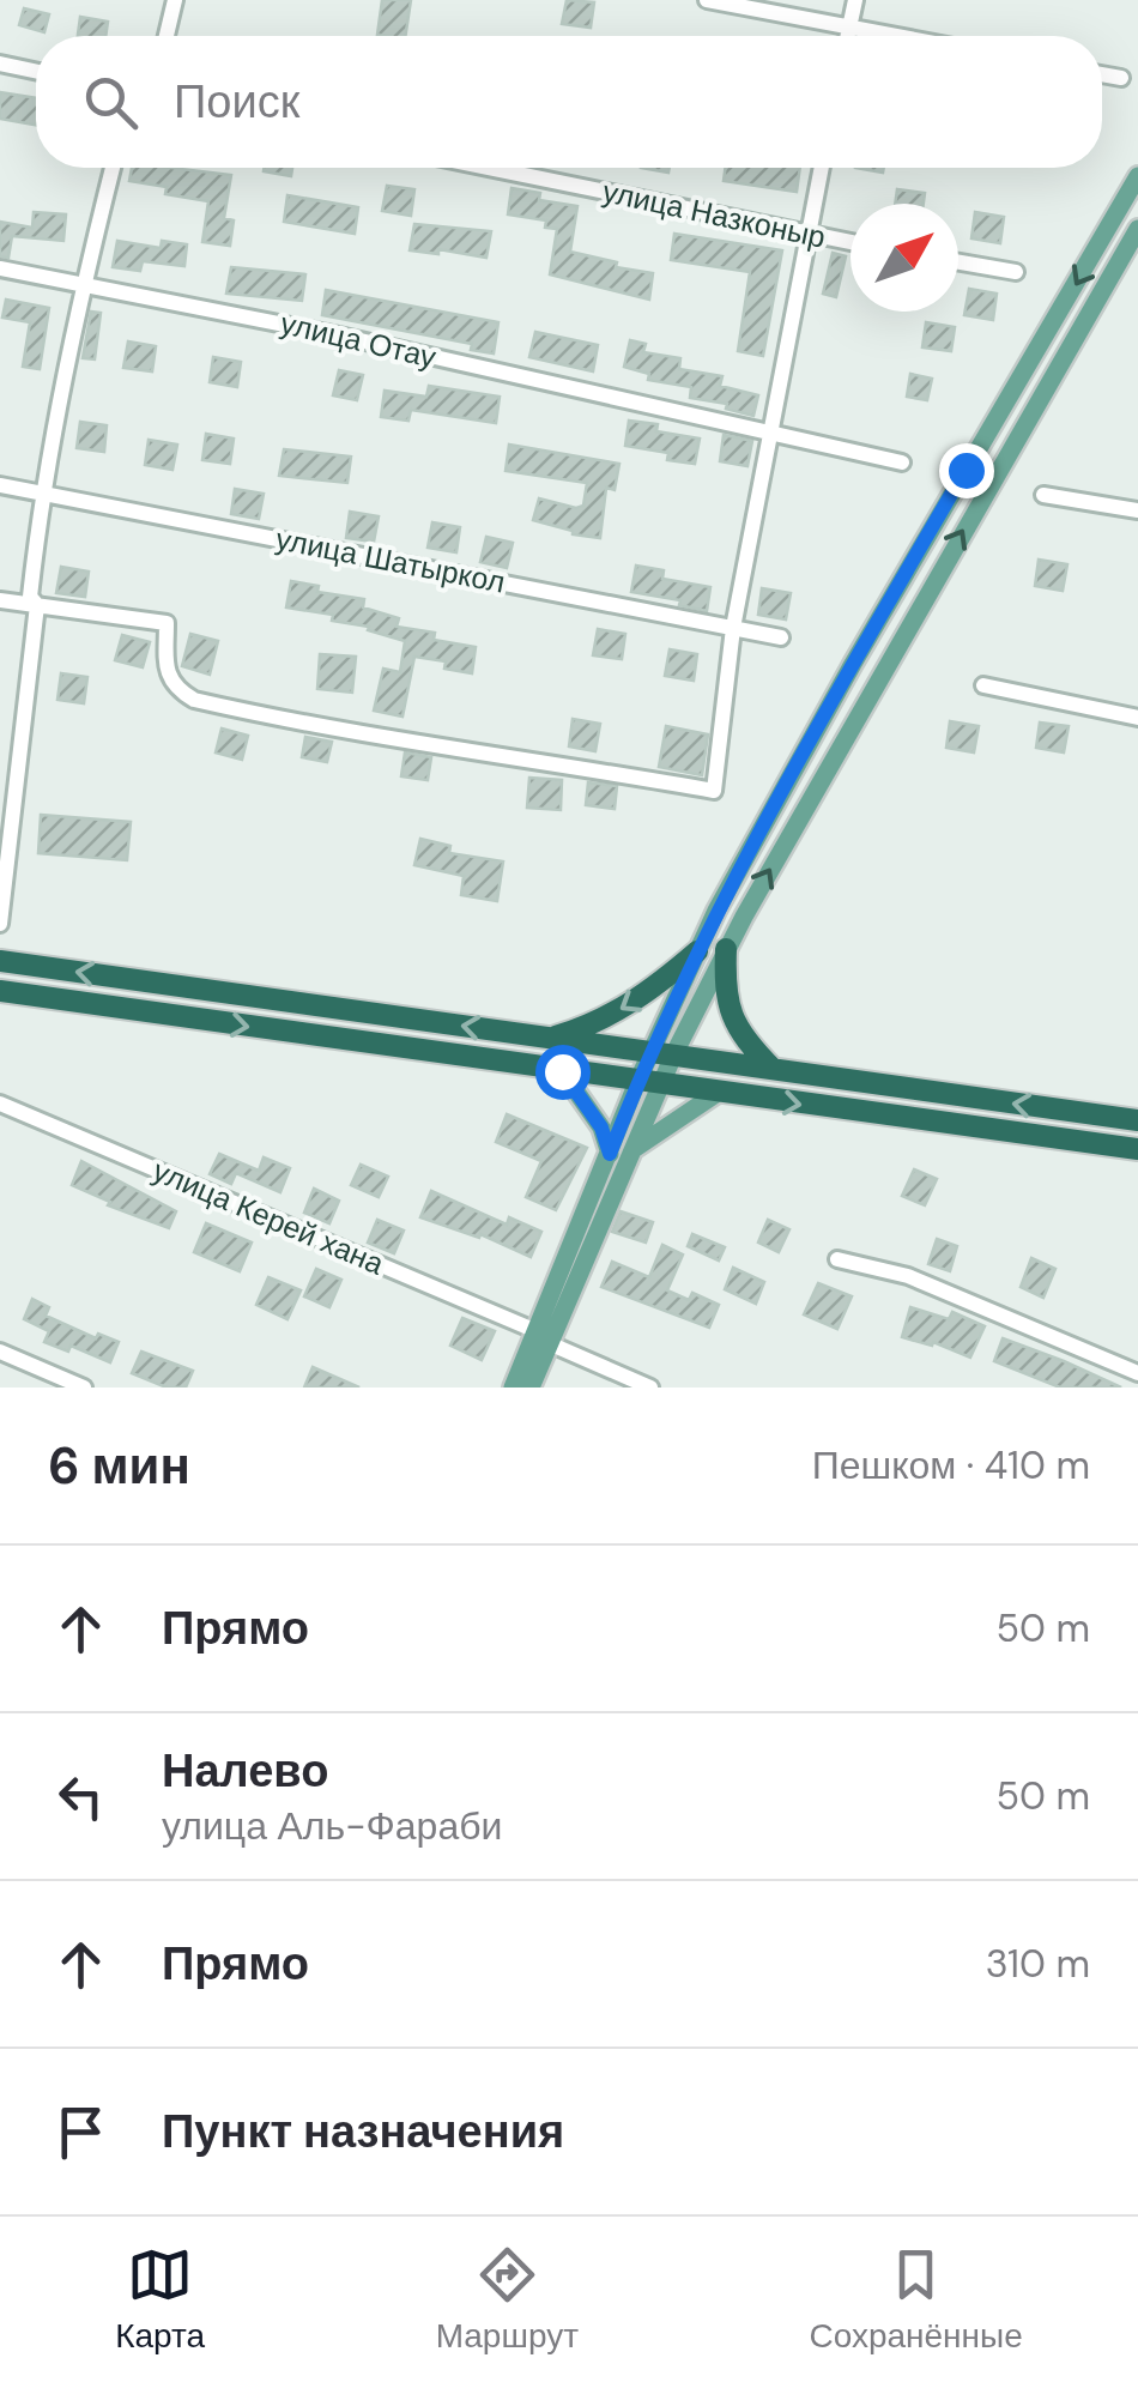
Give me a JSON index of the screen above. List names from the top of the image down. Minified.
{"streets":{"street":["улица Назконыр","улица Отау","улица Шатыркол","улица Керей хана"]},"north":"top right","page":{"search":"Поиск","heading":["6 мин","Пешком · 410 m"],"list":[["Прямо","50 m"],["Налево","улица Аль-Фараби","50 m"],["Прямо","310 m"],"Пункт назначения"],"nav":["Карта","Маршрут","Сохранённые"]}}
